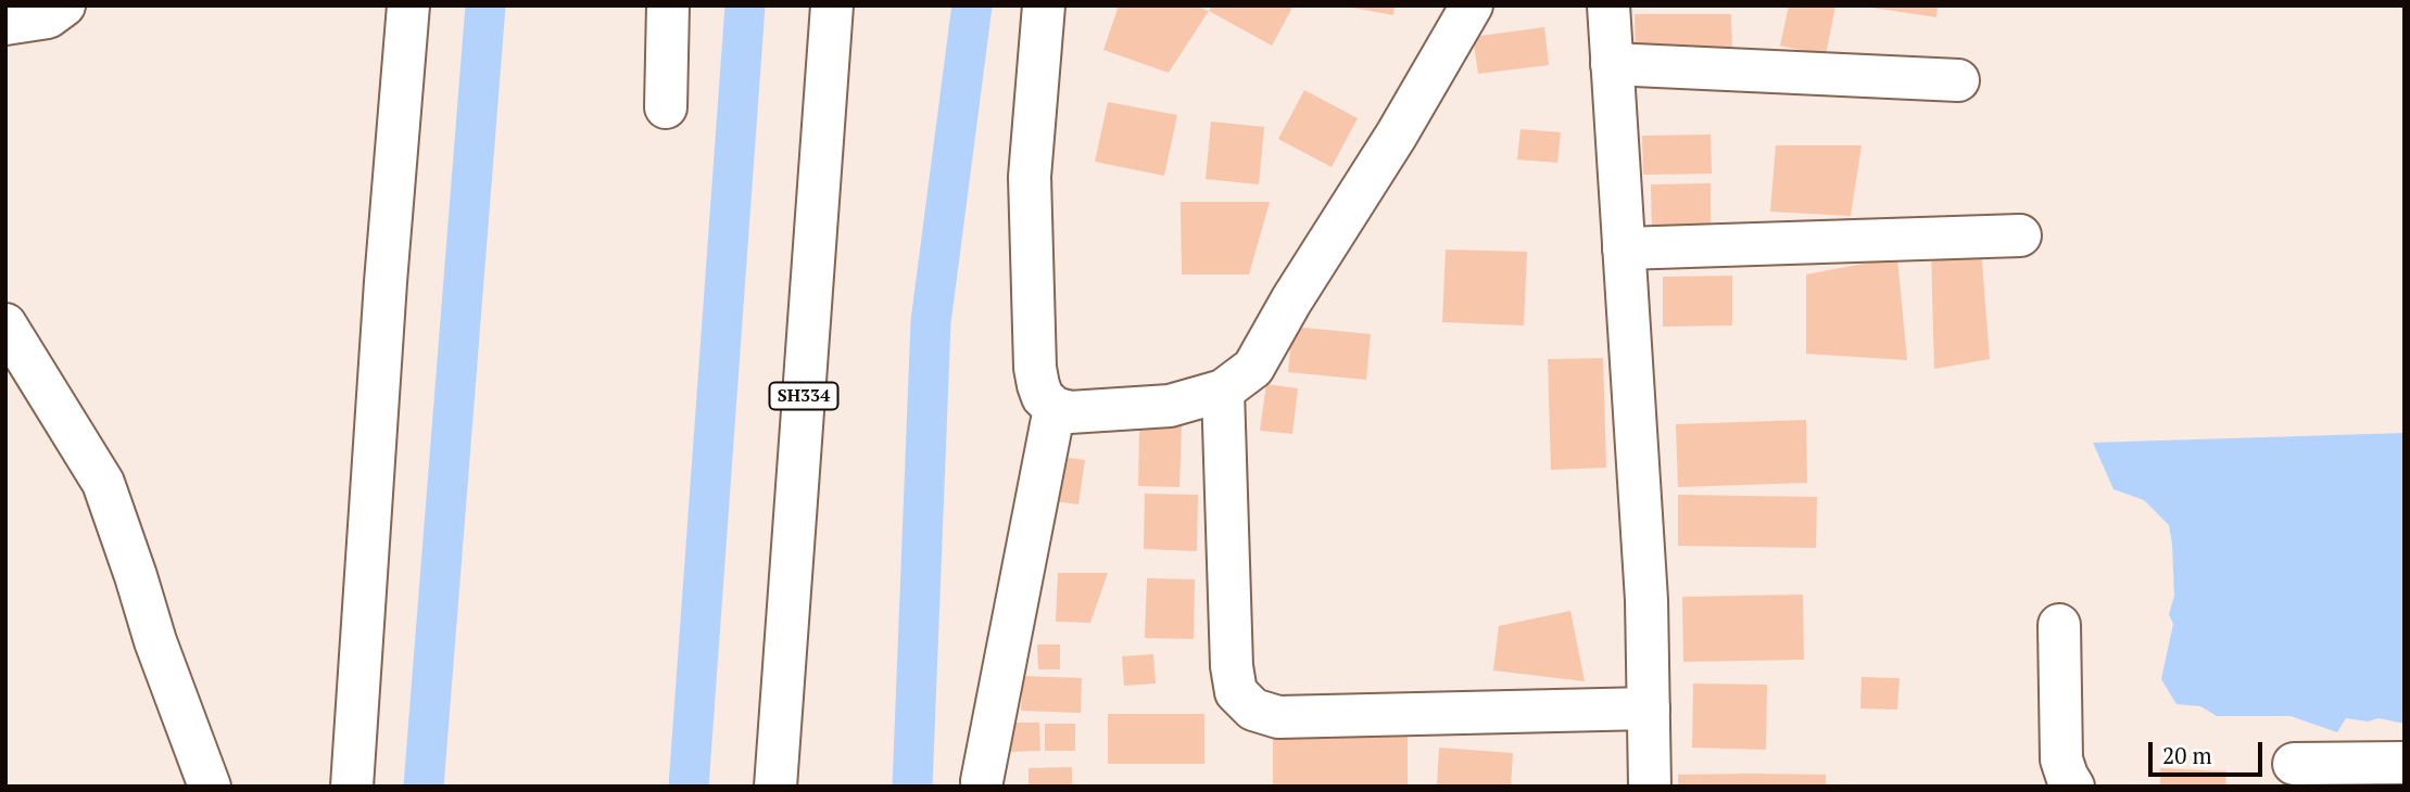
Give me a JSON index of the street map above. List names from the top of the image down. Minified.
{"streets":{"street":["SH334"]},"scale_bar":"20 m"}
